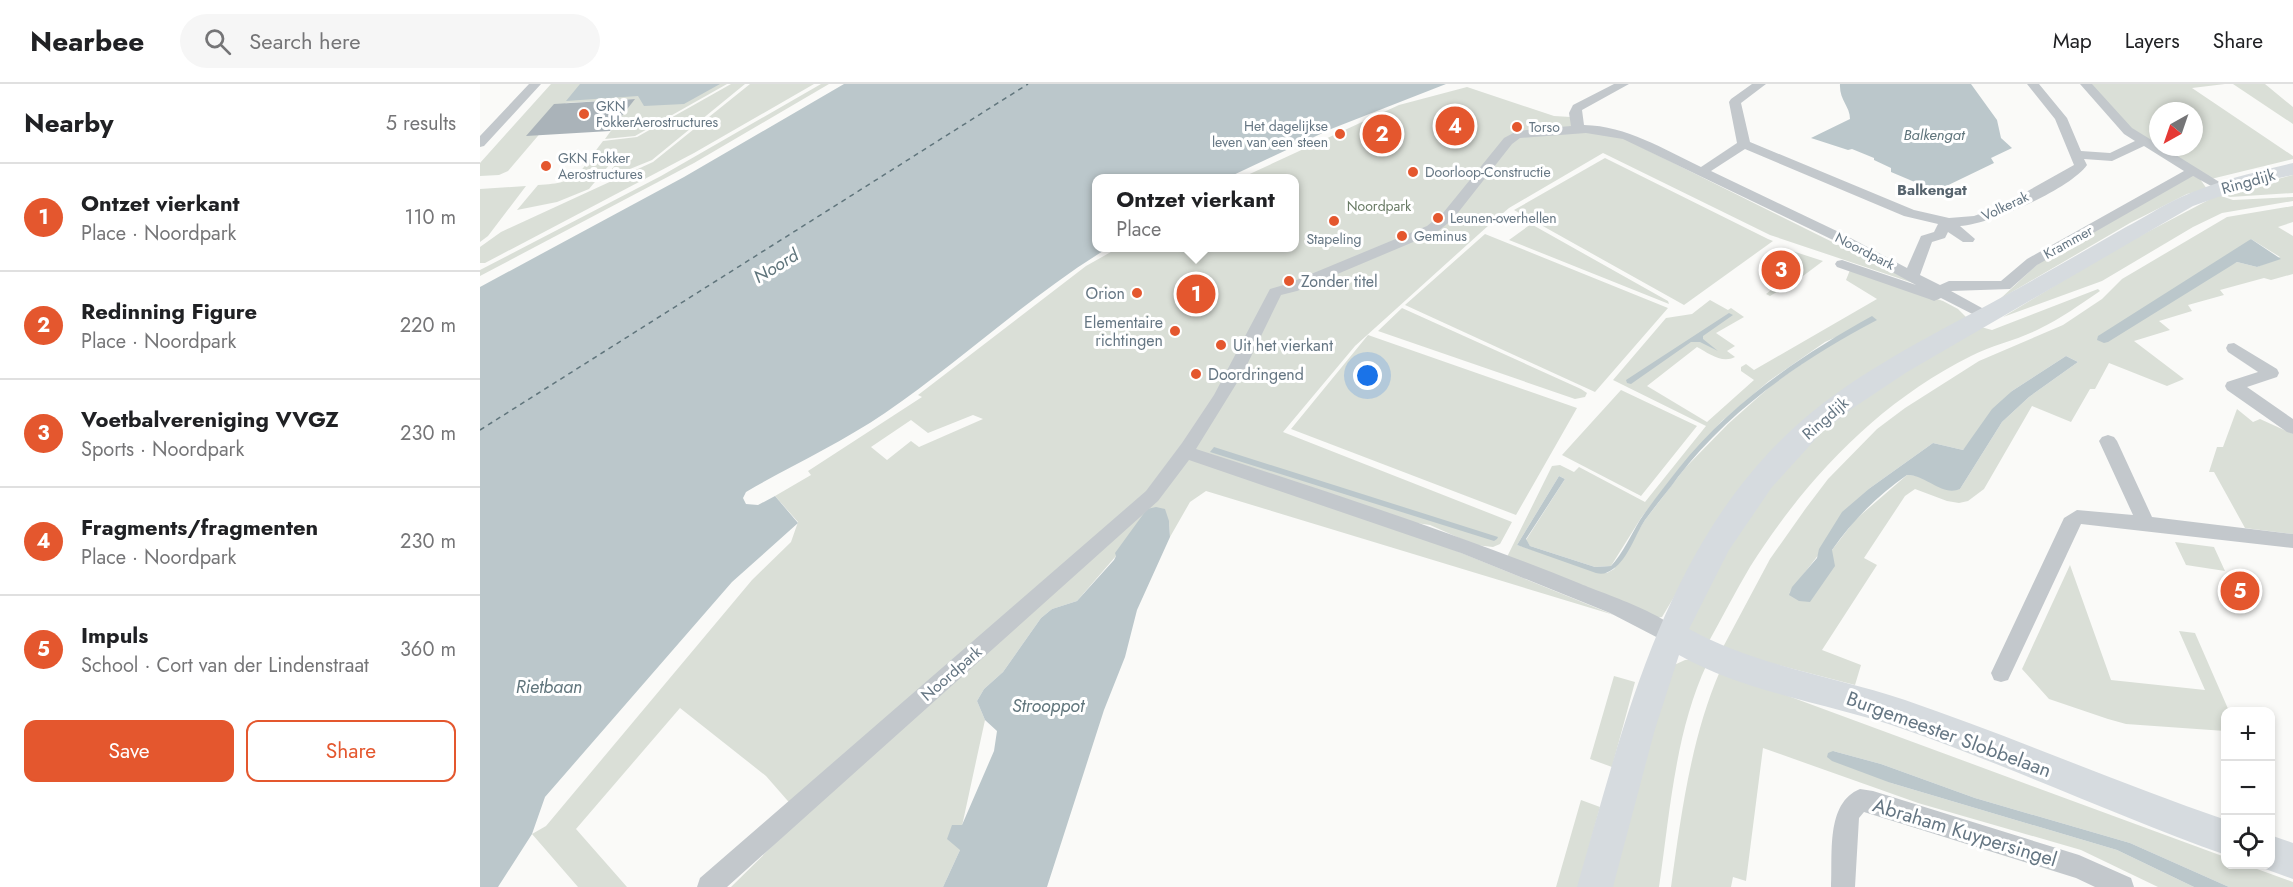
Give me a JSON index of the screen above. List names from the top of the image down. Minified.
{"streets":{"main road":["Ringdijk","Burgemeester Slobbelaan"],"street":["Volkerak","Krammer","Noordpark","Abraham Kuypersingel"]},"crossings":[["Ringdijk","Noordpark"],["Ringdijk","Burgemeester Slobbelaan"],["Volkerak","Noordpark"],["Krammer","Noordpark"]],"districts":["Balkengat"],"water":["Balkengat","Noord","Rietbaan","Strooppot"],"parks":["Noordpark"],"places":["GKN FokkerAerostructures","Torso","Het dagelijkse leven van een steen","GKN Fokker Aerostructures","Doorloop-Constructie","Leunen-overhellen","Stapeling","Geminus","Zonder titel","Orion","Elementaire richtingen","Uit het vierkant","Doordringend"],"north":"bottom left","page":{"header":"Nearbee","search":"Search here","nav":["Map","Layers","Share"],"heading":["Nearby","5 results"],"pins":["4","2","3","1","5"],"list":[{"mark":"1","name":"Ontzet vierkant","note":"Place · Noordpark","value":"110 m"},{"mark":"2","name":"Redinning Figure","note":"Place · Noordpark","value":"220 m"},{"mark":"3","name":"Voetbalvereniging VVGZ","note":"Sports · Noordpark","value":"230 m"},{"mark":"4","name":"Fragments/fragmenten","note":"Place · Noordpark","value":"230 m"},{"mark":"5","name":"Impuls","note":"School · Cort van der Lindenstraat","value":"360 m"}],"popup":["Ontzet vierkant","Place"],"buttons":["Save","Share"],"map_buttons":["+","−"]}}
